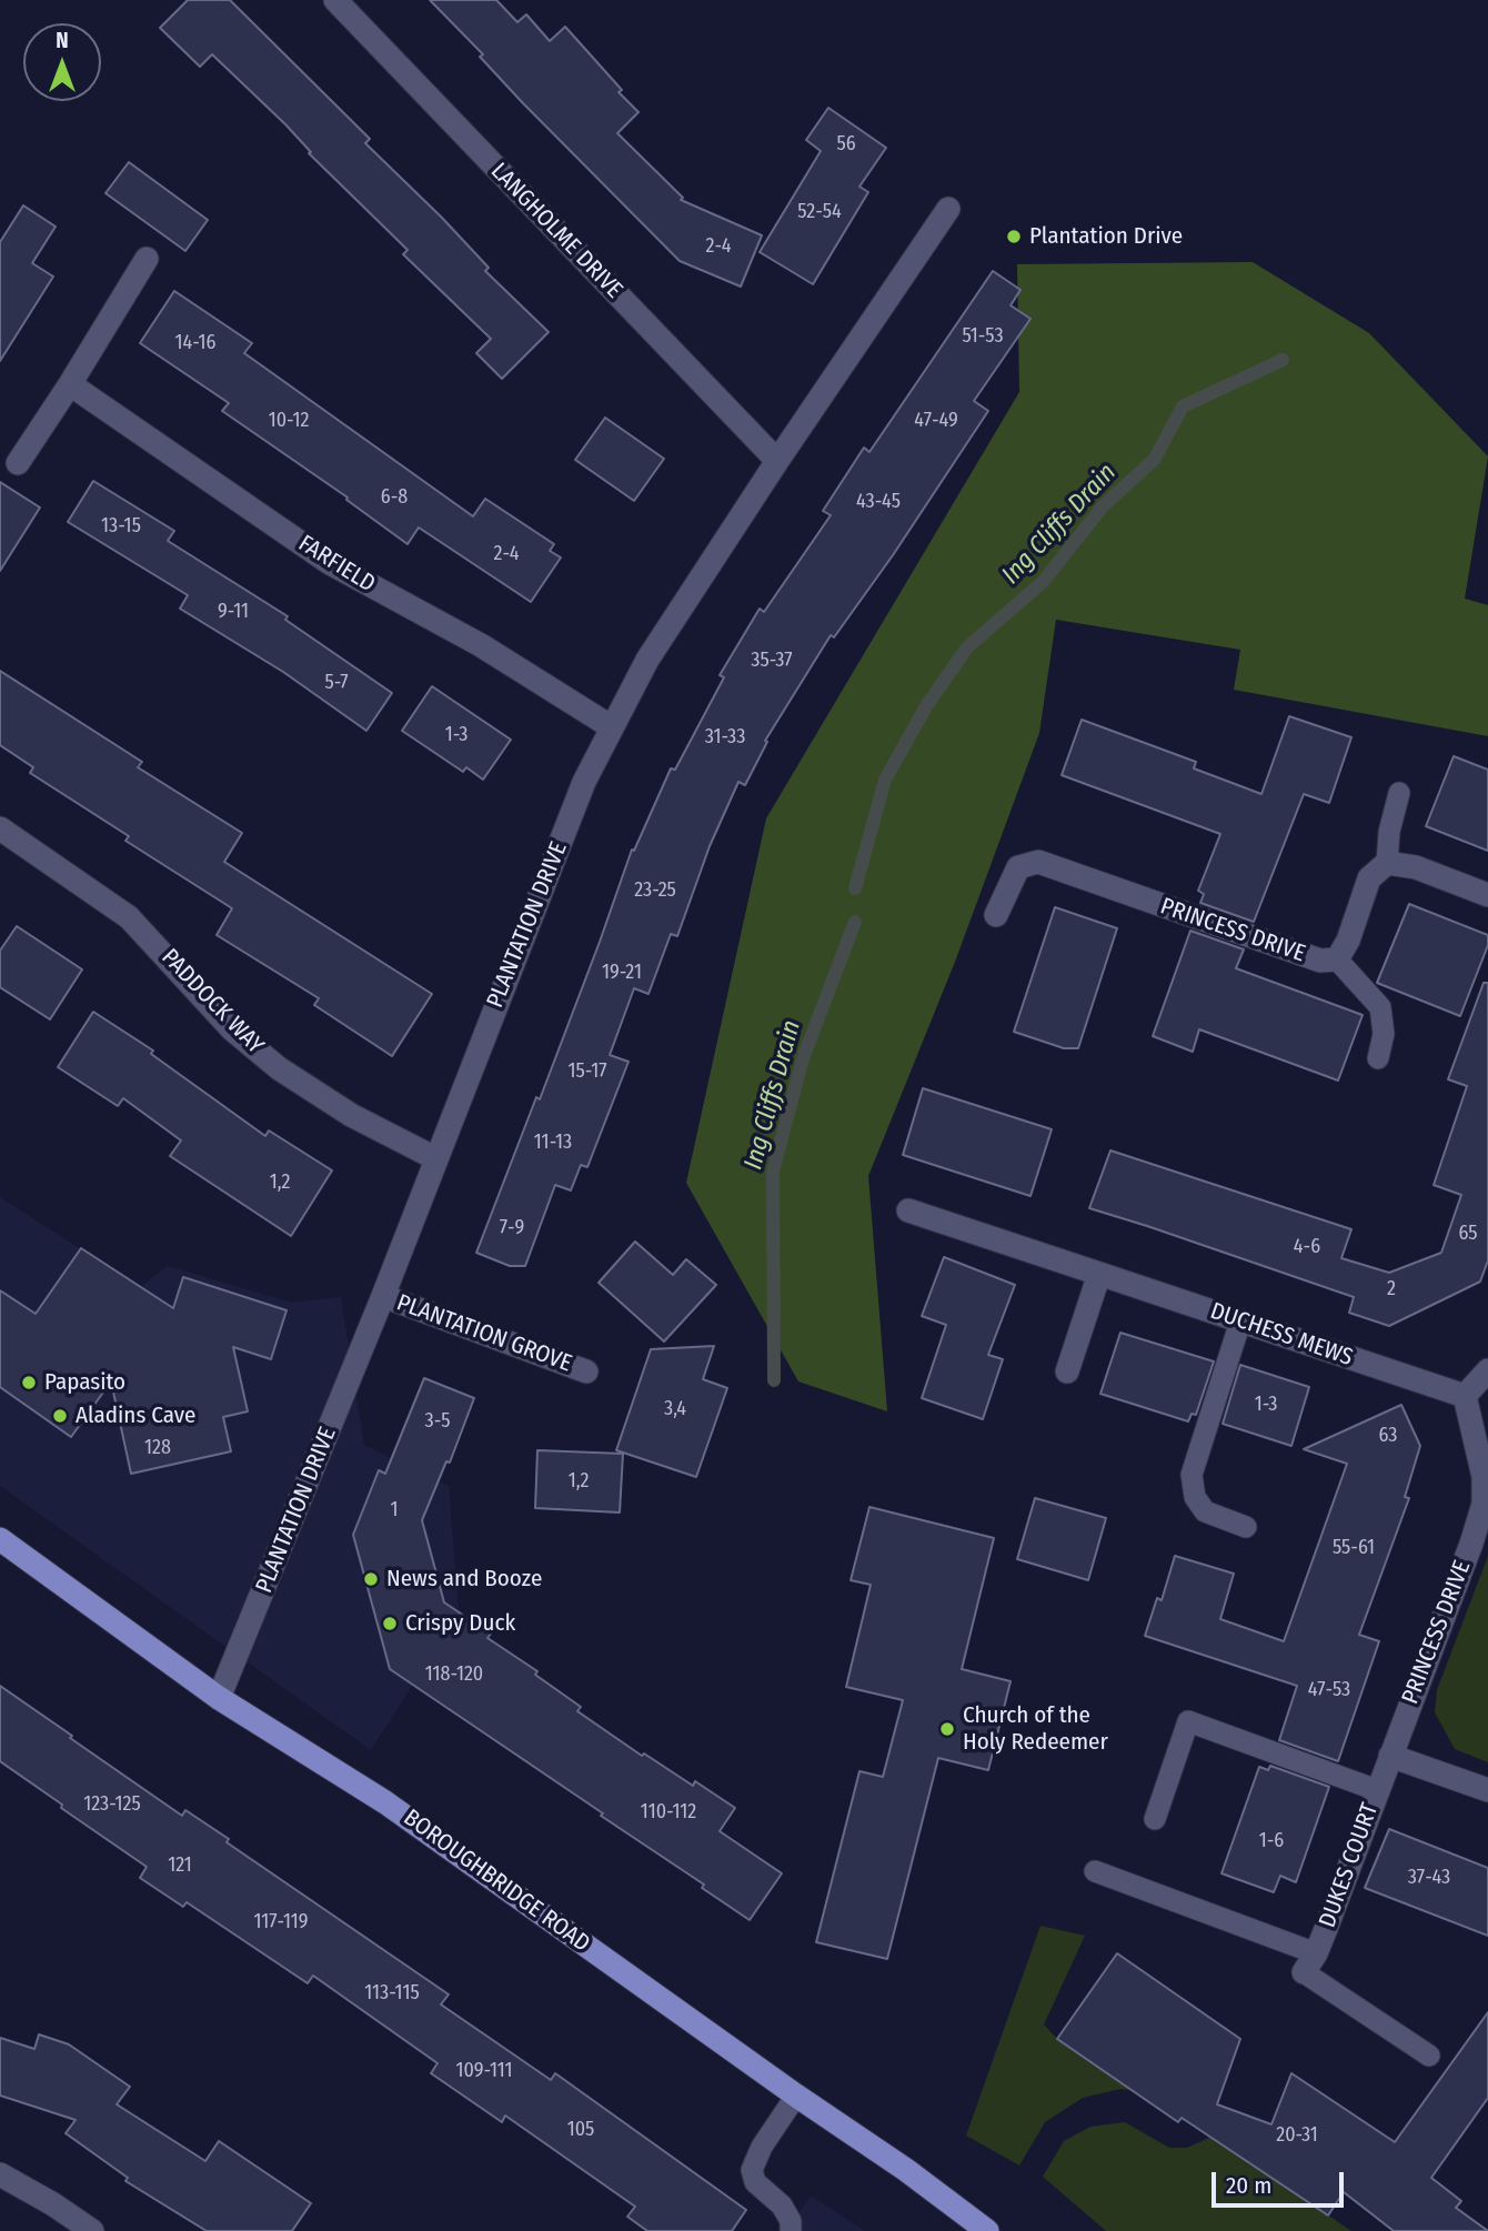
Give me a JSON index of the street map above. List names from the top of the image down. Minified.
{"streets":{"main road":["BOROUGHBRIDGE ROAD"],"street":["LANGHOLME DRIVE","FARFIELD","PLANTATION DRIVE","PRINCESS DRIVE","PADDOCK WAY","PLANTATION GROVE","DUCHESS MEWS","DUKES COURT"]},"crossings":[["LANGHOLME DRIVE","PLANTATION DRIVE"],["FARFIELD","PLANTATION DRIVE"],["PLANTATION DRIVE","PADDOCK WAY"],["PLANTATION DRIVE","PLANTATION GROVE"],["PLANTATION DRIVE","BOROUGHBRIDGE ROAD"],["PRINCESS DRIVE","DUCHESS MEWS"],["PRINCESS DRIVE","DUKES COURT"]],"water":["Ing Cliffs Drain"],"places":["Plantation Drive","Papasito","Aladins Cave","News and Booze","Crispy Duck","Church of the Holy Redeemer"],"house_numbers":["56","52-54","2-4","51-53","14-16","10-12","47-49","6-8","43-45","13-15","2-4","9-11","35-37","5-7","1-3","31-33","23-25","19-21","15-17","11-13","1,2","7-9","65","4-6","2","1-3","3,4","3-5","63","128","1,2","1","55-61","118-120","47-53","123-125","110-112","1-6","121","37-43","117-119","113-115","109-111","105","20-31"],"scale_bar":"20 m","north":"top"}
